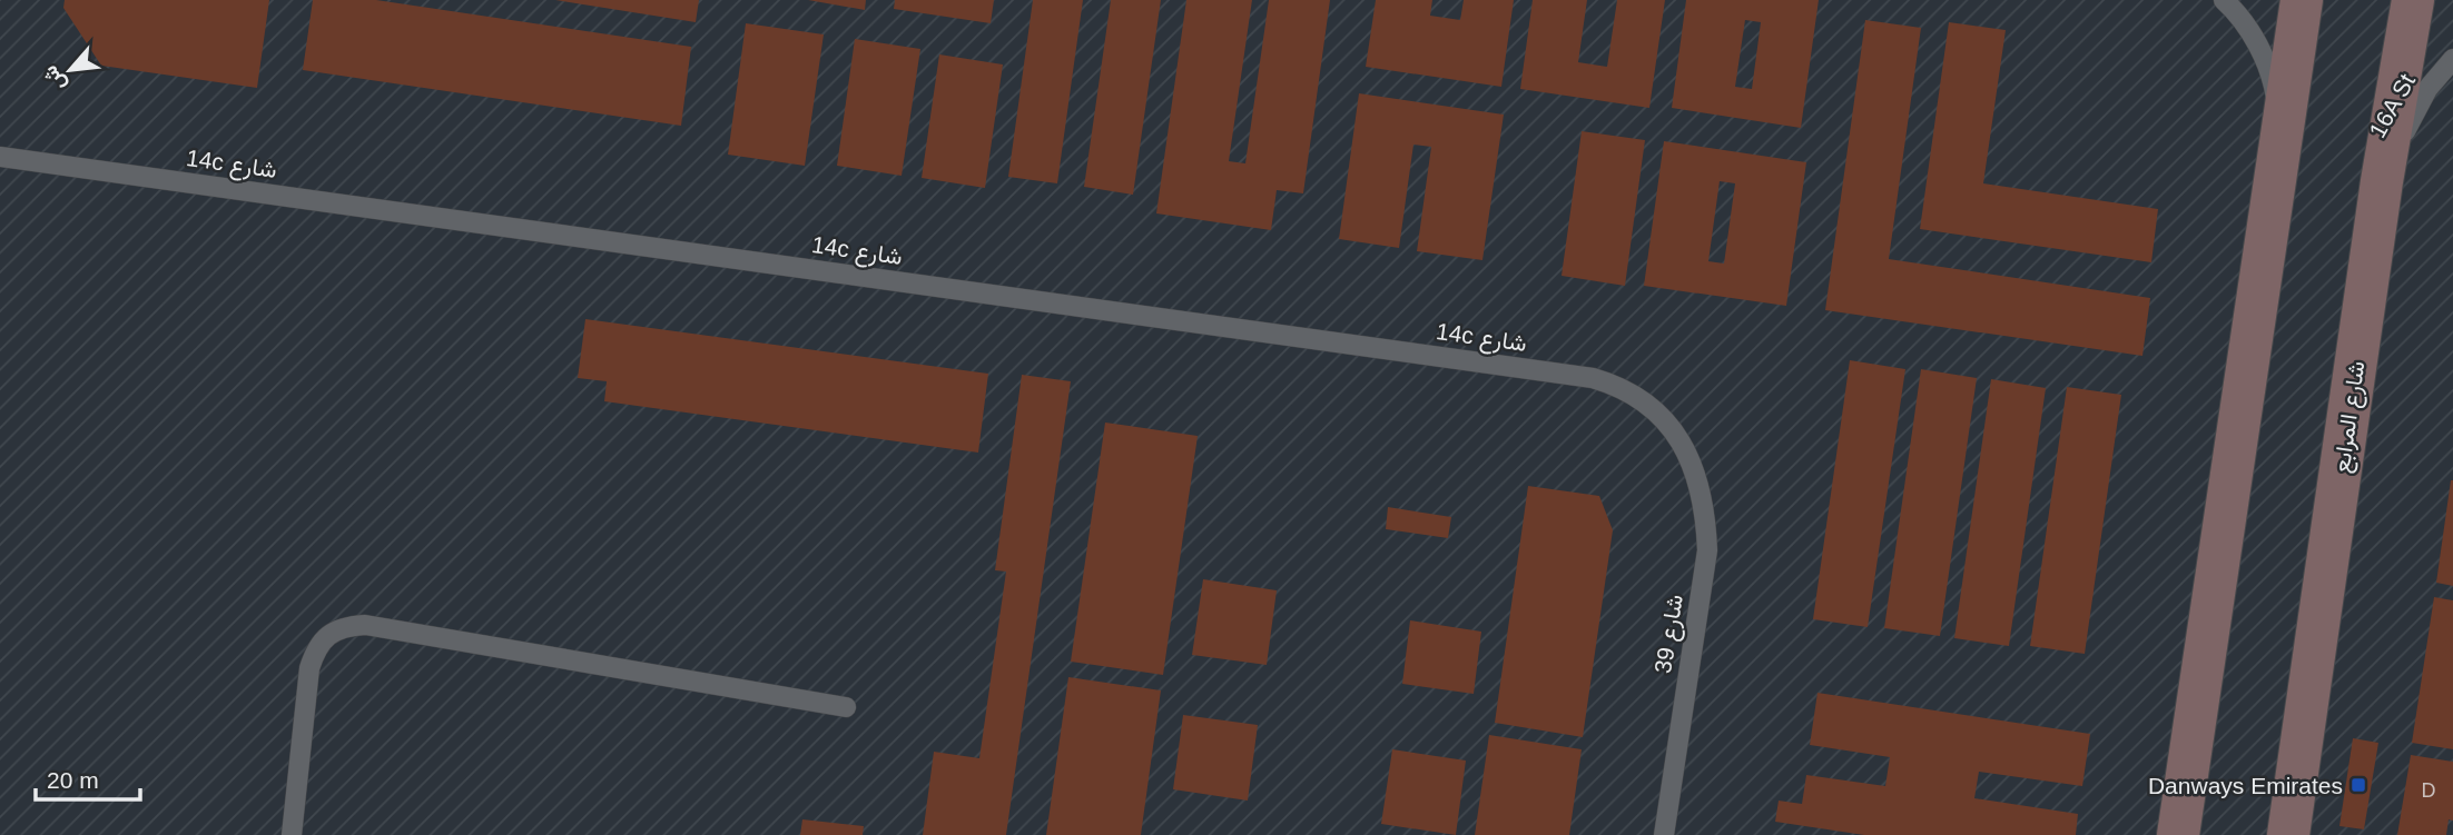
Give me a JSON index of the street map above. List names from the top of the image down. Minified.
{"streets":{"main road":["شارع المرابع"],"lane":["16A St","14c شارع","شارع 39"]},"crossings":[["16A St","شارع المرابع"],["14c شارع","شارع 39"]],"places":{"transit":["Danways Emirates"]},"house_numbers":["D"],"scale_bar":"20 m","north":"bottom left"}
